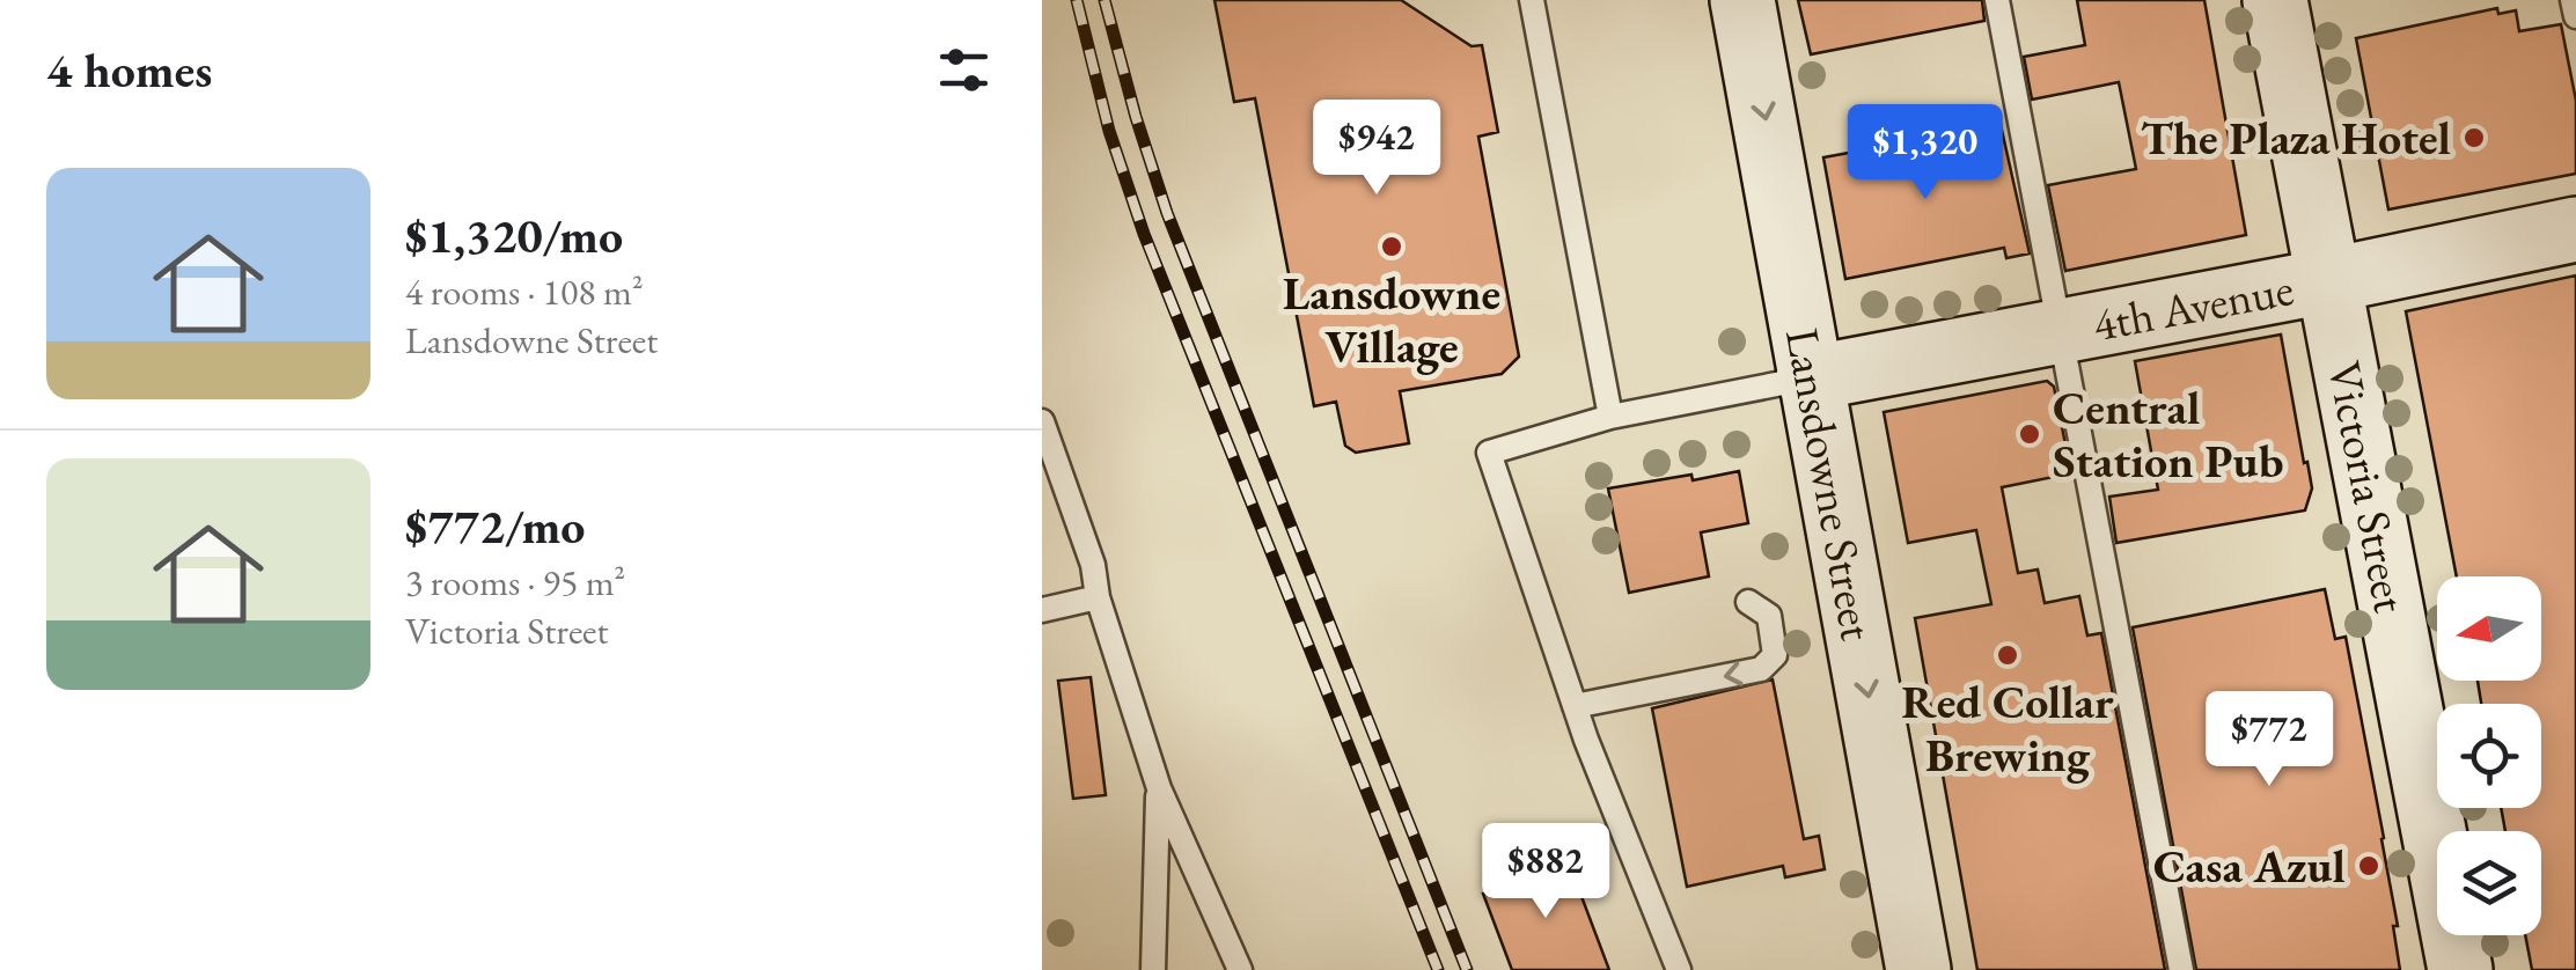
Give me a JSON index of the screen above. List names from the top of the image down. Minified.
{"streets":{"street":["4th Avenue","Lansdowne Street","Victoria Street"]},"crossings":[["4th Avenue","Lansdowne Street"],["4th Avenue","Victoria Street"]],"one_way":["Lansdowne Street"],"places":["The Plaza Hotel","Lansdowne Village","Central Station Pub","Red Collar Brewing","Casa Azul"],"north":"left","page":{"heading":"4 homes","price":["$942","$1,320","$772","$882"],"list":[{"name":"$1,320/mo","note":"4 rooms · 108 m² · Lansdowne Street"},{"name":"$772/mo","note":"3 rooms · 95 m² · Victoria Street"}]}}
